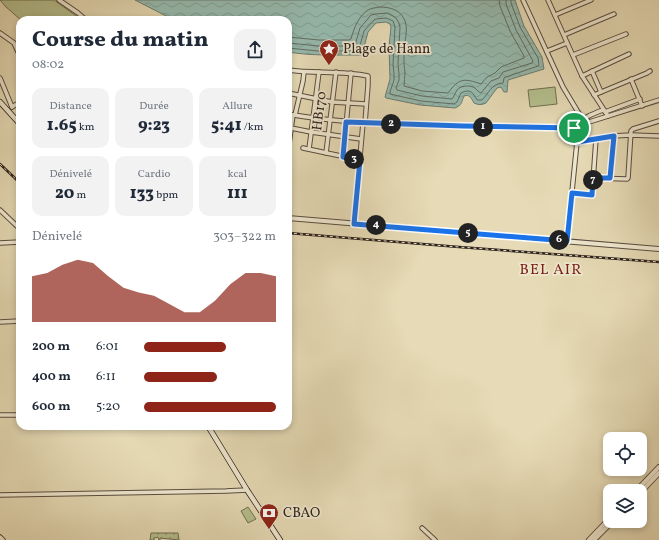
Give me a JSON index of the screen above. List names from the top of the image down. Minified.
{"streets":{"street":["HB170"]},"districts":["BEL AIR"],"places":{"place":["Plage de Hann"],"bank":["CBAO"]},"page":{"heading":["Course du matin","08:02"],"stats":[["Distance","1.65 km"],["Durée","9:23"],["Allure","5:41 /km"],["Dénivelé","20 m"],["Cardio","133 bpm"],["kcal","111"]],"pins":["2","1","3","7","4","5","6"],"chart":["Dénivelé","303–322 m"],"list":[{"name":"200 m","note":"6:01"},{"name":"400 m","note":"6:11"},{"name":"600 m","note":"5:20"}]}}
